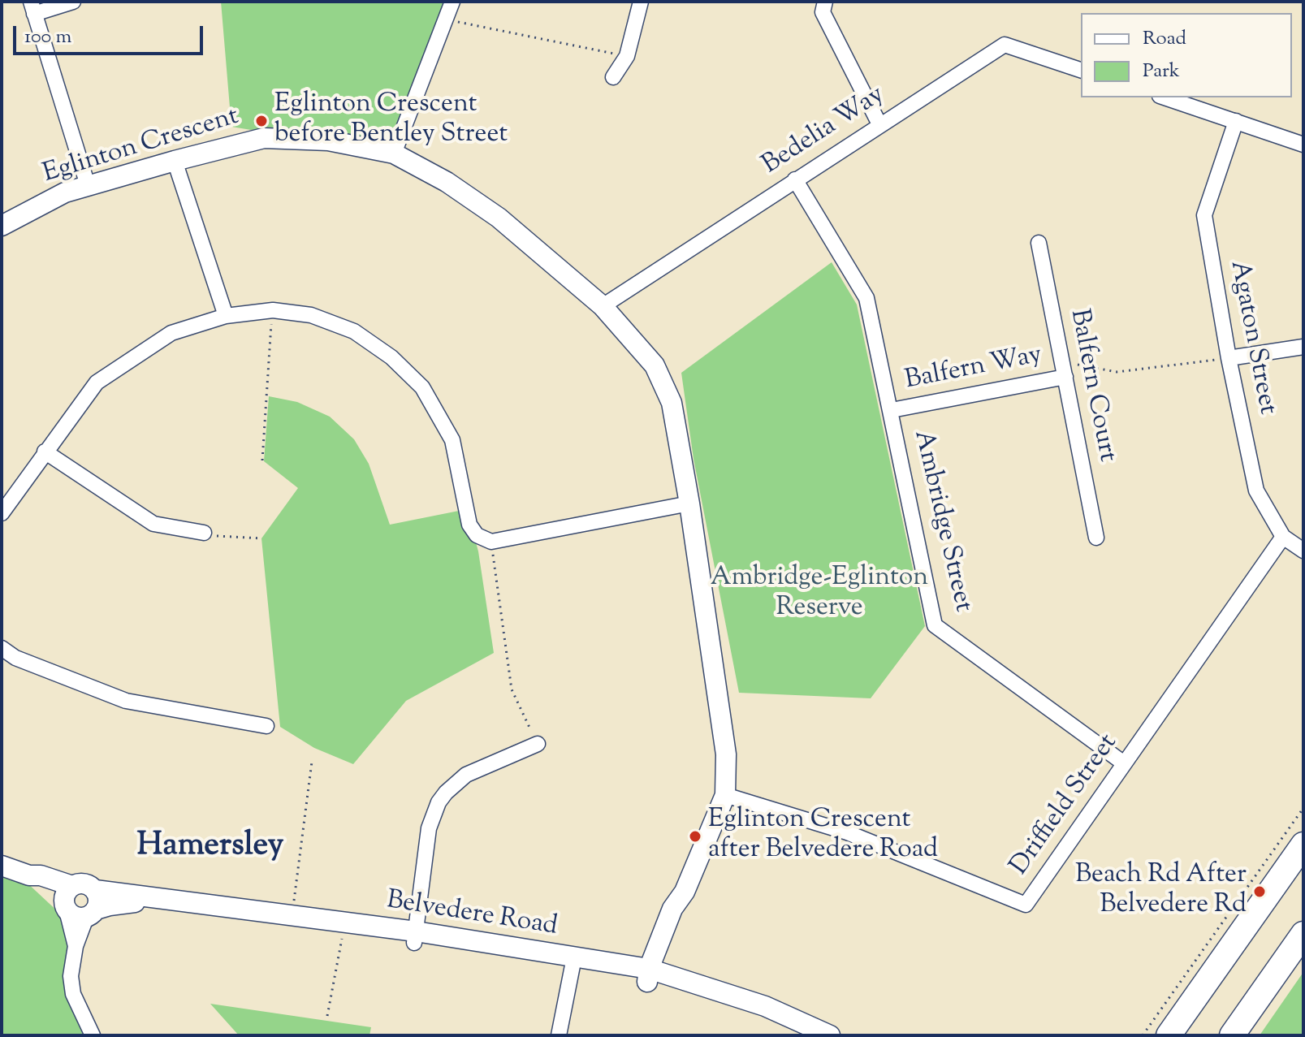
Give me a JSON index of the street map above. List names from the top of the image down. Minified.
{"streets":{"street":["Bedelia Way","Eglinton Crescent","Agaton Street","Balfern Way","Balfern Court","Ambridge Street","Driffield Street","Belvedere Road"]},"crossings":[["Bedelia Way","Eglinton Crescent"],["Bedelia Way","Ambridge Street"],["Eglinton Crescent","Driffield Street"],["Eglinton Crescent","Belvedere Road"],["Agaton Street","Driffield Street"],["Balfern Way","Balfern Court"],["Balfern Way","Ambridge Street"],["Ambridge Street","Driffield Street"]],"districts":["Hamersley"],"parks":["Ambridge-Eglinton Reserve"],"places":["Eglinton Crescent before Bentley Street","Eglinton Crescent after Belvedere Road","Beach Rd After Belvedere Rd"],"legend":["Road","Park"],"scale_bar":"100 m"}
